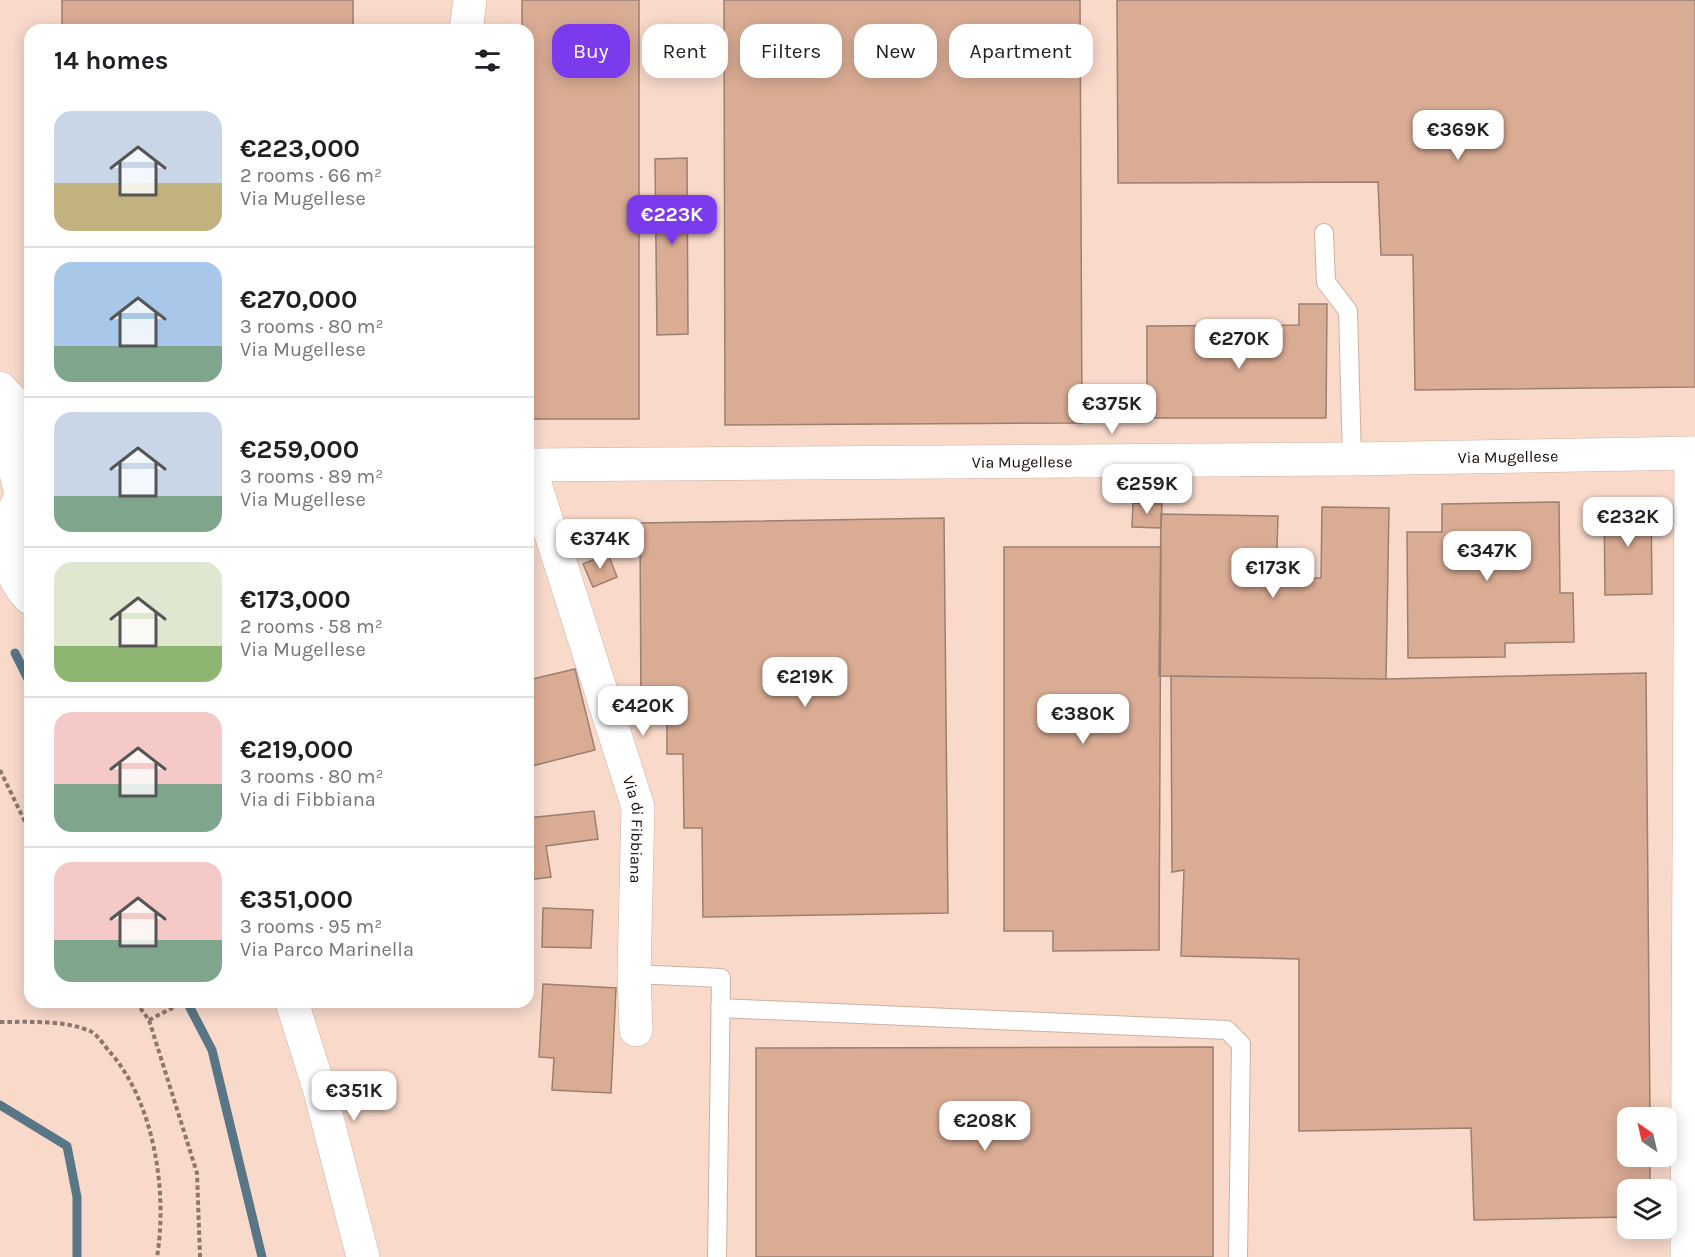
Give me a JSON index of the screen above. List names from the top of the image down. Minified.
{"streets":{"street":["Via Mugellese","Via di Fibbiana"]},"north":"top left","page":{"chip":["Buy","Rent","Filters","New","Apartment"],"heading":"14 homes","list":[{"name":"€223,000","note":"2 rooms · 66 m² · Via Mugellese"},{"name":"€270,000","note":"3 rooms · 80 m² · Via Mugellese"},{"name":"€259,000","note":"3 rooms · 89 m² · Via Mugellese"},{"name":"€173,000","note":"2 rooms · 58 m² · Via Mugellese"},{"name":"€219,000","note":"3 rooms · 80 m² · Via di Fibbiana"},{"name":"€351,000","note":"3 rooms · 95 m² · Via Parco Marinella"}],"price":["€369K","€223K","€270K","€375K","€259K","€232K","€374K","€347K","€173K","€219K","€420K","€380K","€351K","€208K"]}}
